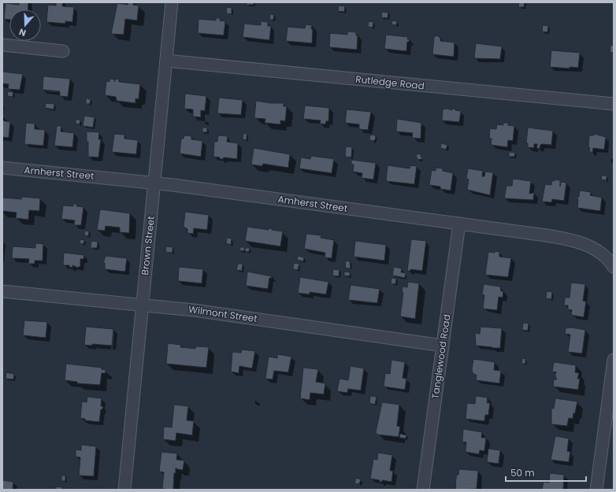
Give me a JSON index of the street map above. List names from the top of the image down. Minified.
{"streets":{"street":["Rutledge Road","Amherst Street","Brown Street","Wilmont Street","Tanglewood Road"]},"crossings":[["Rutledge Road","Brown Street"],["Amherst Street","Brown Street"],["Amherst Street","Tanglewood Road"],["Brown Street","Wilmont Street"],["Wilmont Street","Tanglewood Road"]],"scale_bar":"50 m","north":"bottom"}
